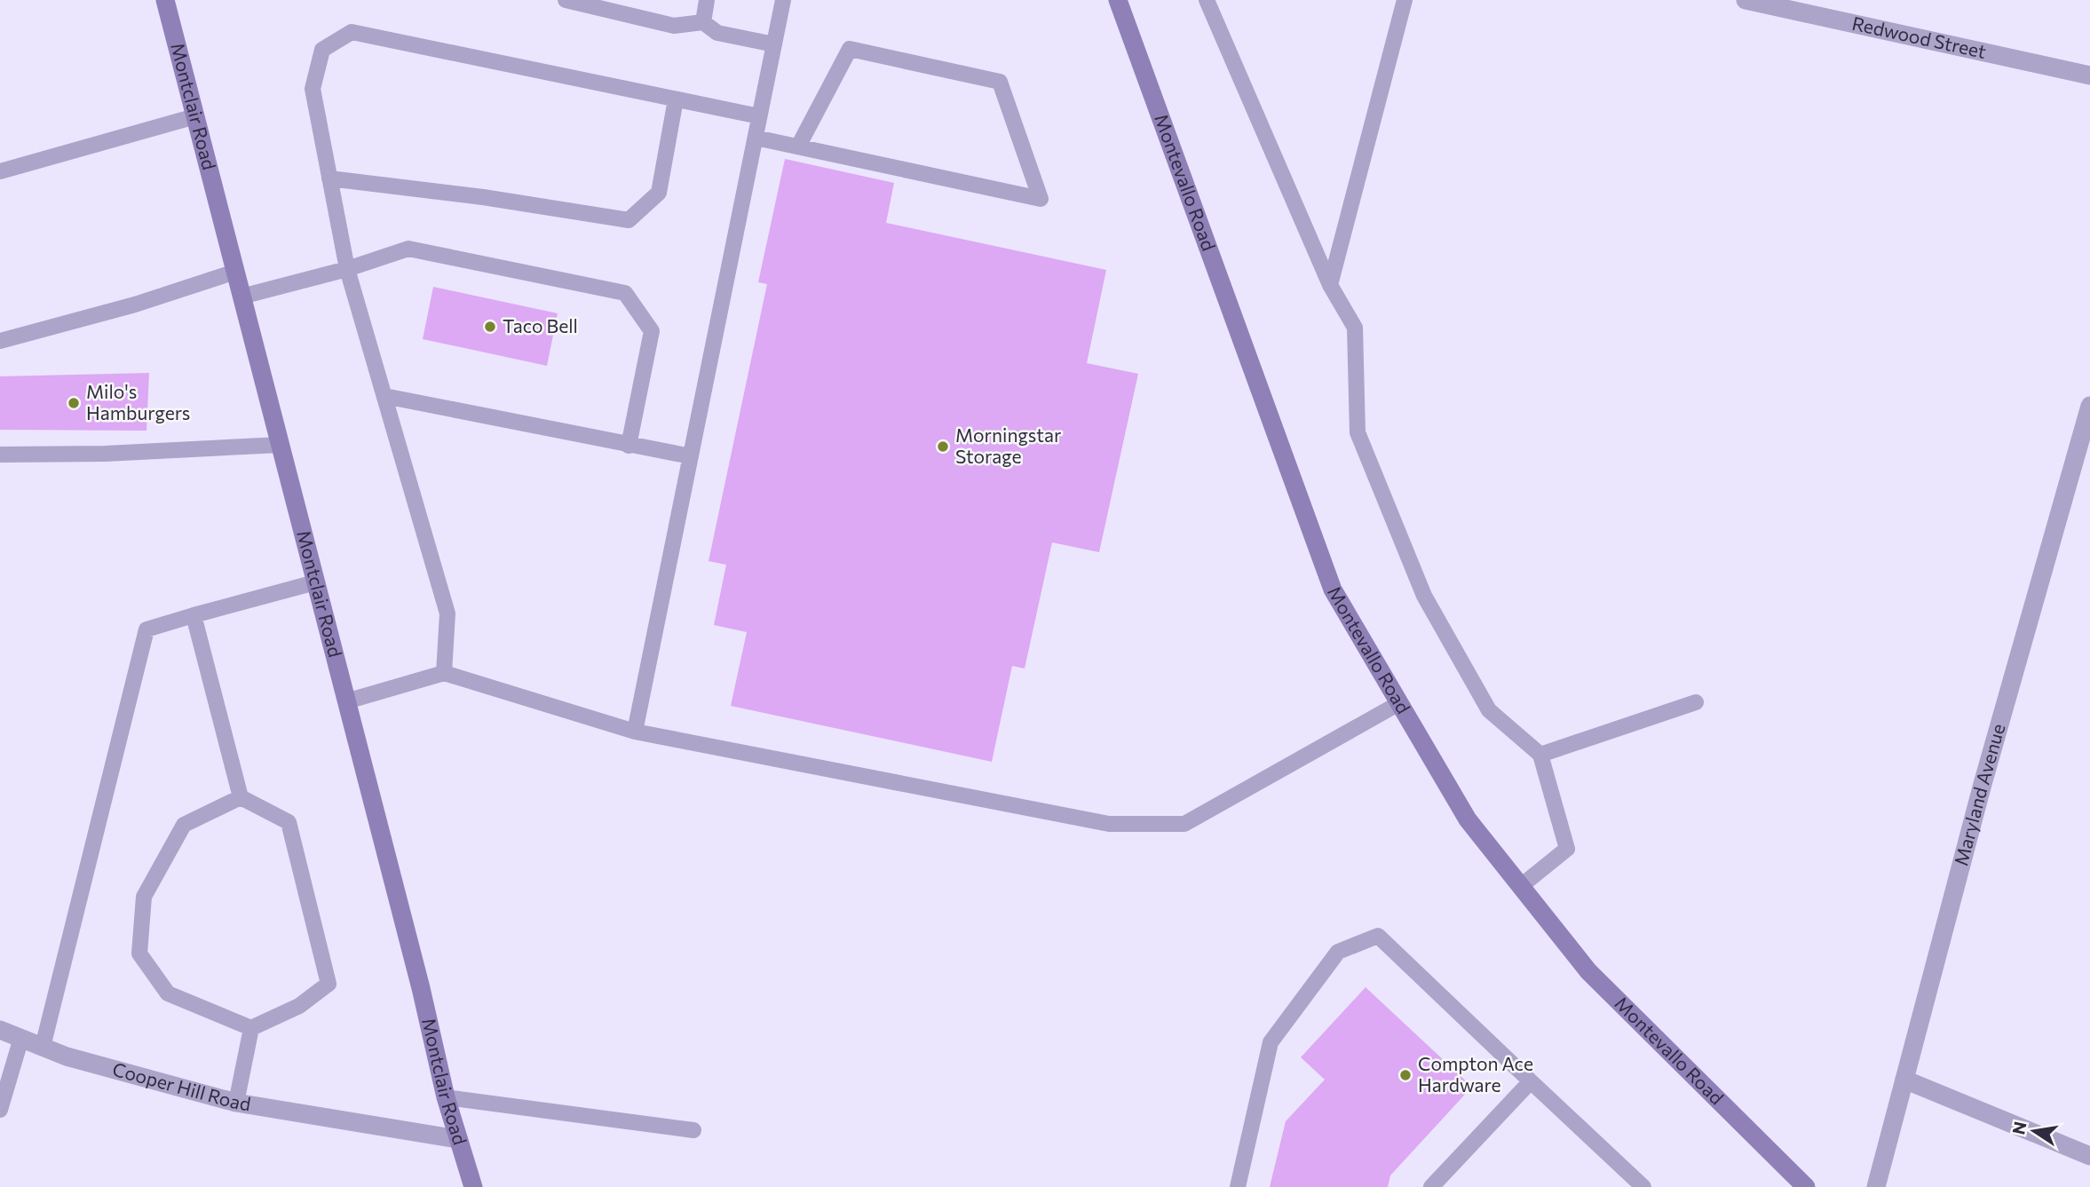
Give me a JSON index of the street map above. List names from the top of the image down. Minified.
{"streets":{"main road":["Montclair Road","Montevallo Road"],"street":["Redwood Street","Maryland Avenue","Cooper Hill Road"]},"crossings":[["Montclair Road","Cooper Hill Road"]],"places":["Taco Bell","Milo's Hamburgers","Morningstar Storage","Compton Ace Hardware"],"north":"left"}
